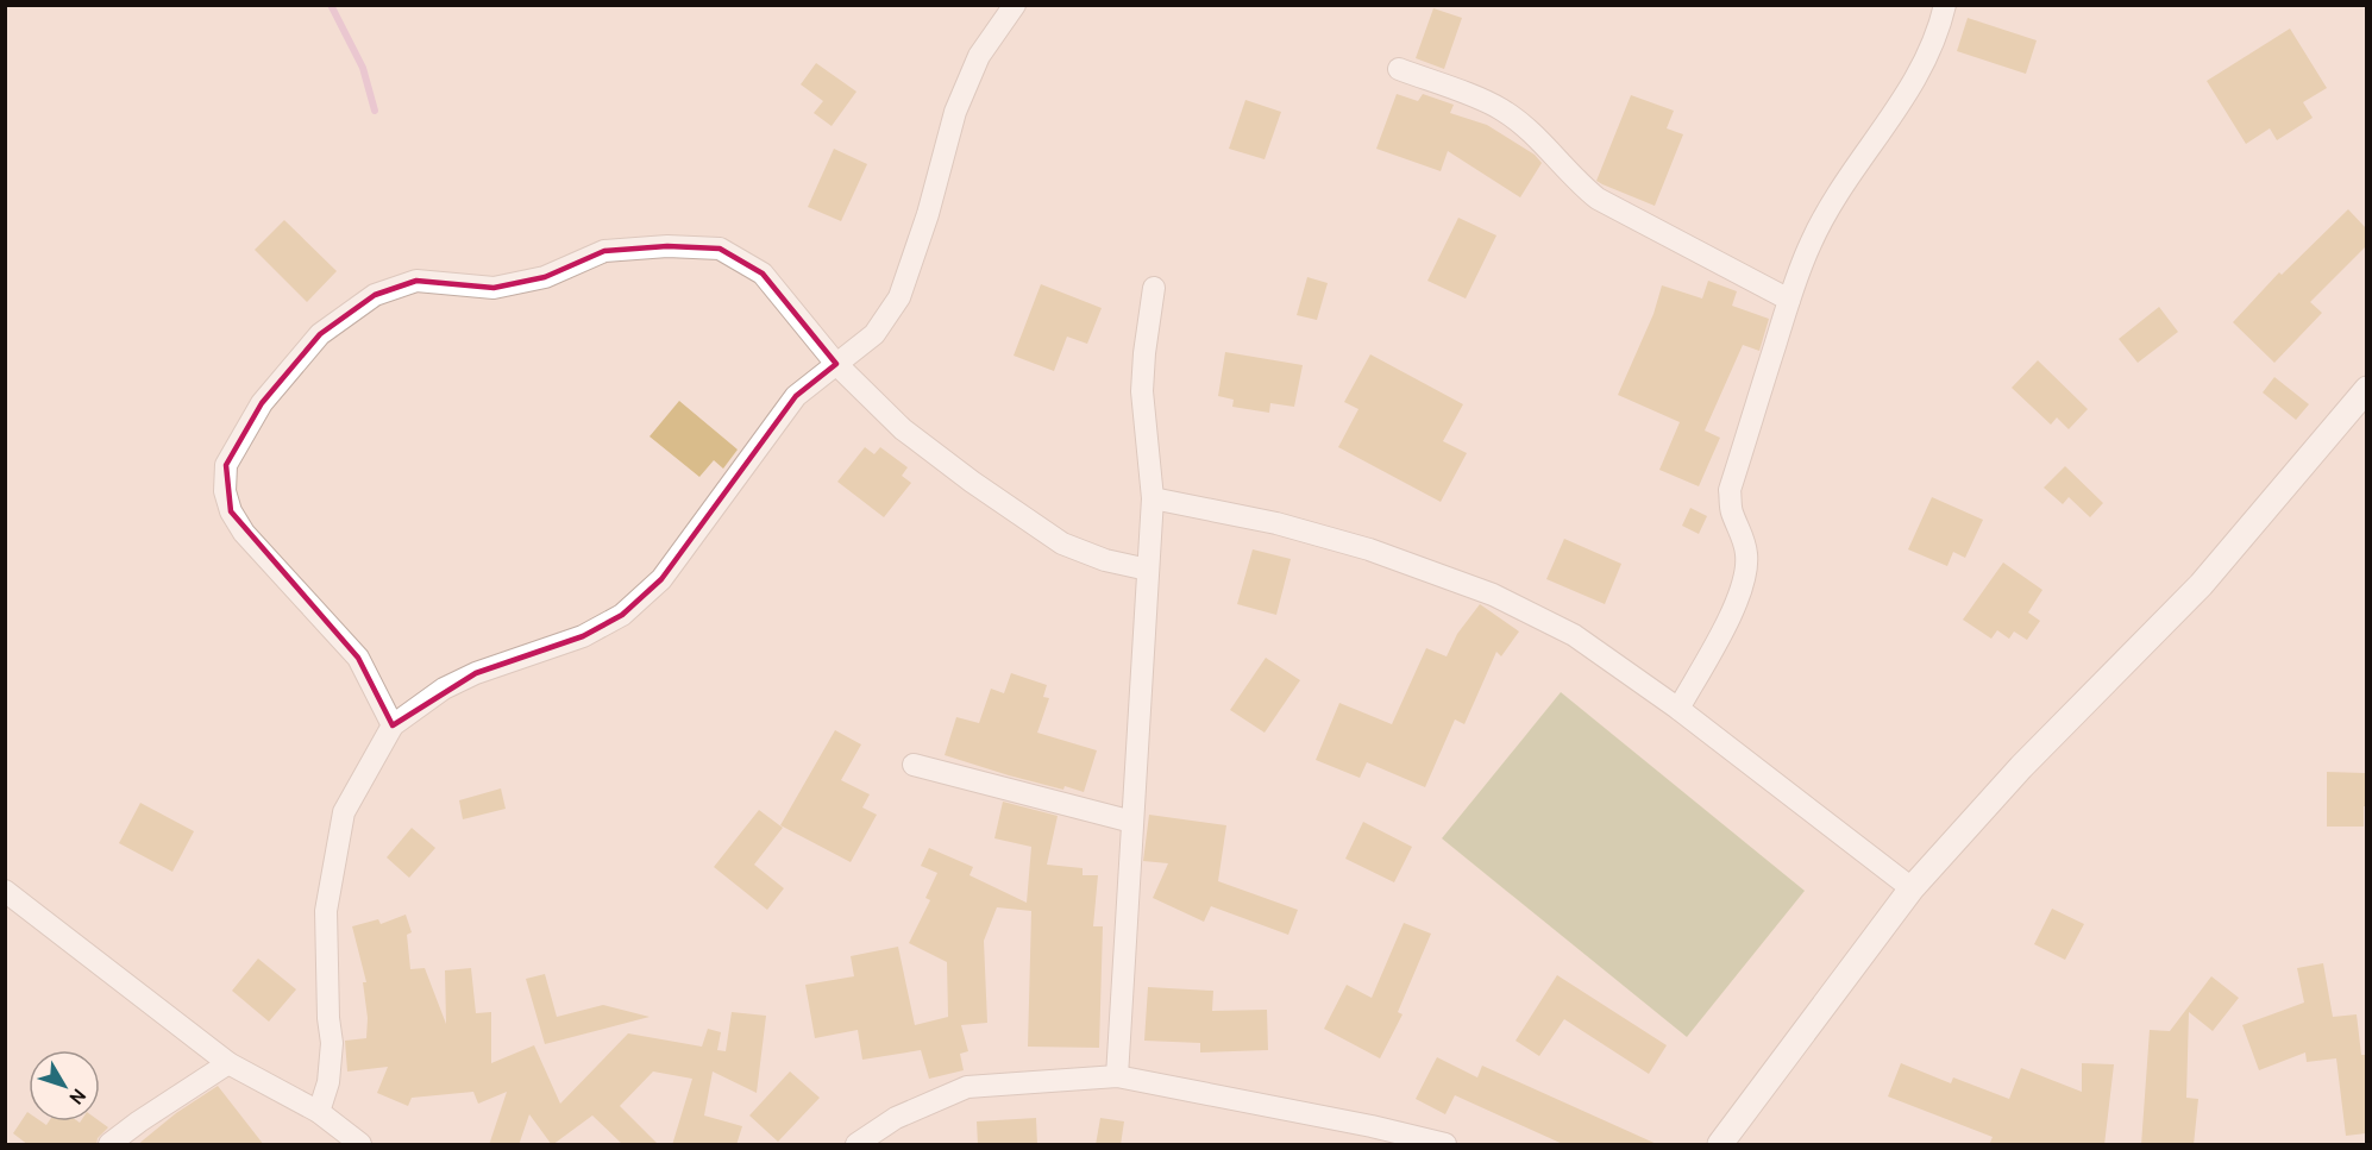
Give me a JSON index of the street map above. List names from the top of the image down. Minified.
{"north":"bottom right"}
